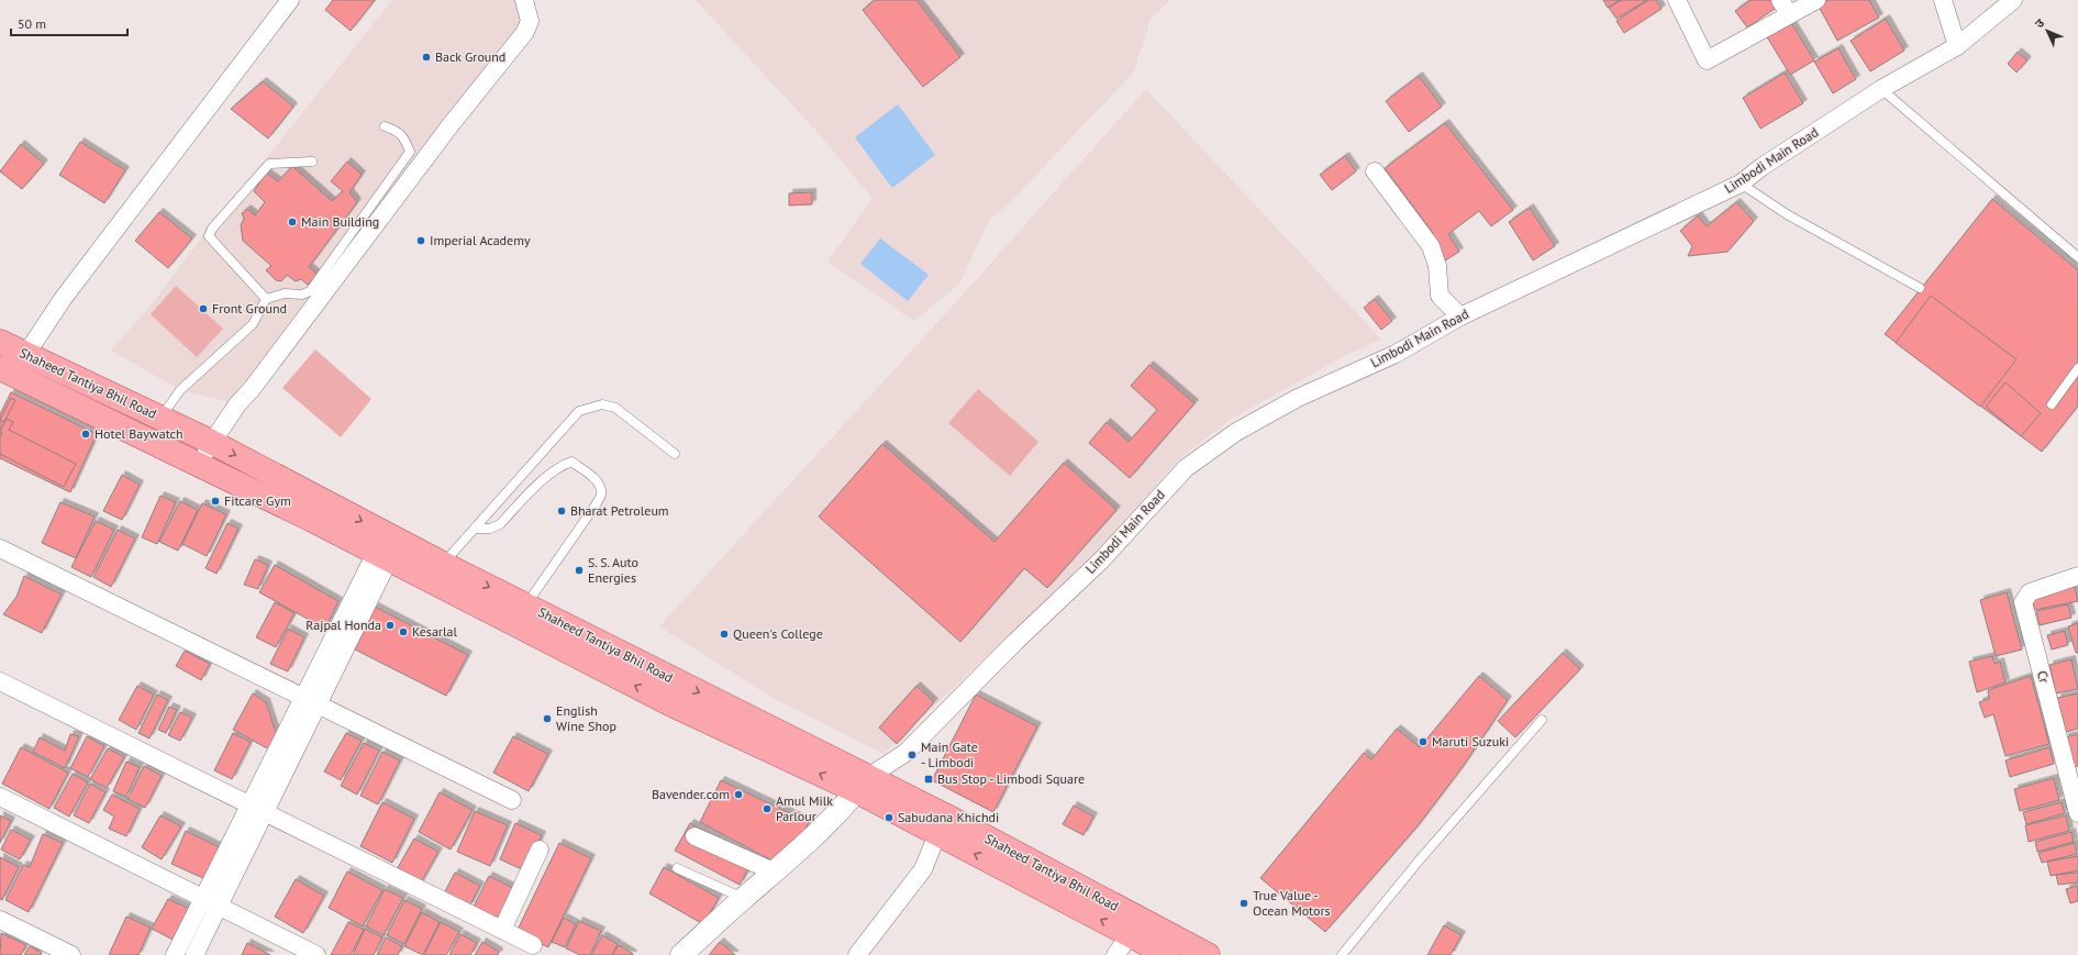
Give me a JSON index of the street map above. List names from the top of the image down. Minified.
{"streets":{"main road":["Shaheed Tantiya Bhil Road"],"street":["Limbodi Main Road","Cr"]},"crossings":[["Limbodi Main Road","Shaheed Tantiya Bhil Road"]],"places":{"other":["Back Ground","Main Building","Imperial Academy","Front Ground","Hotel Baywatch","Fitcare Gym","Bharat Petroleum","S. S. Auto Energies","Rajpal Honda","Kesarlal","Queen's College","English Wine Shop","Maruti Suzuki","Main Gate - Limbodi","Bavender.com","Amul Milk Parlour","Sabudana Khichdi","True Value - Ocean Motors"],"transit":["Bus Stop - Limbodi Square"]},"scale_bar":"50 m","north":"top left"}
